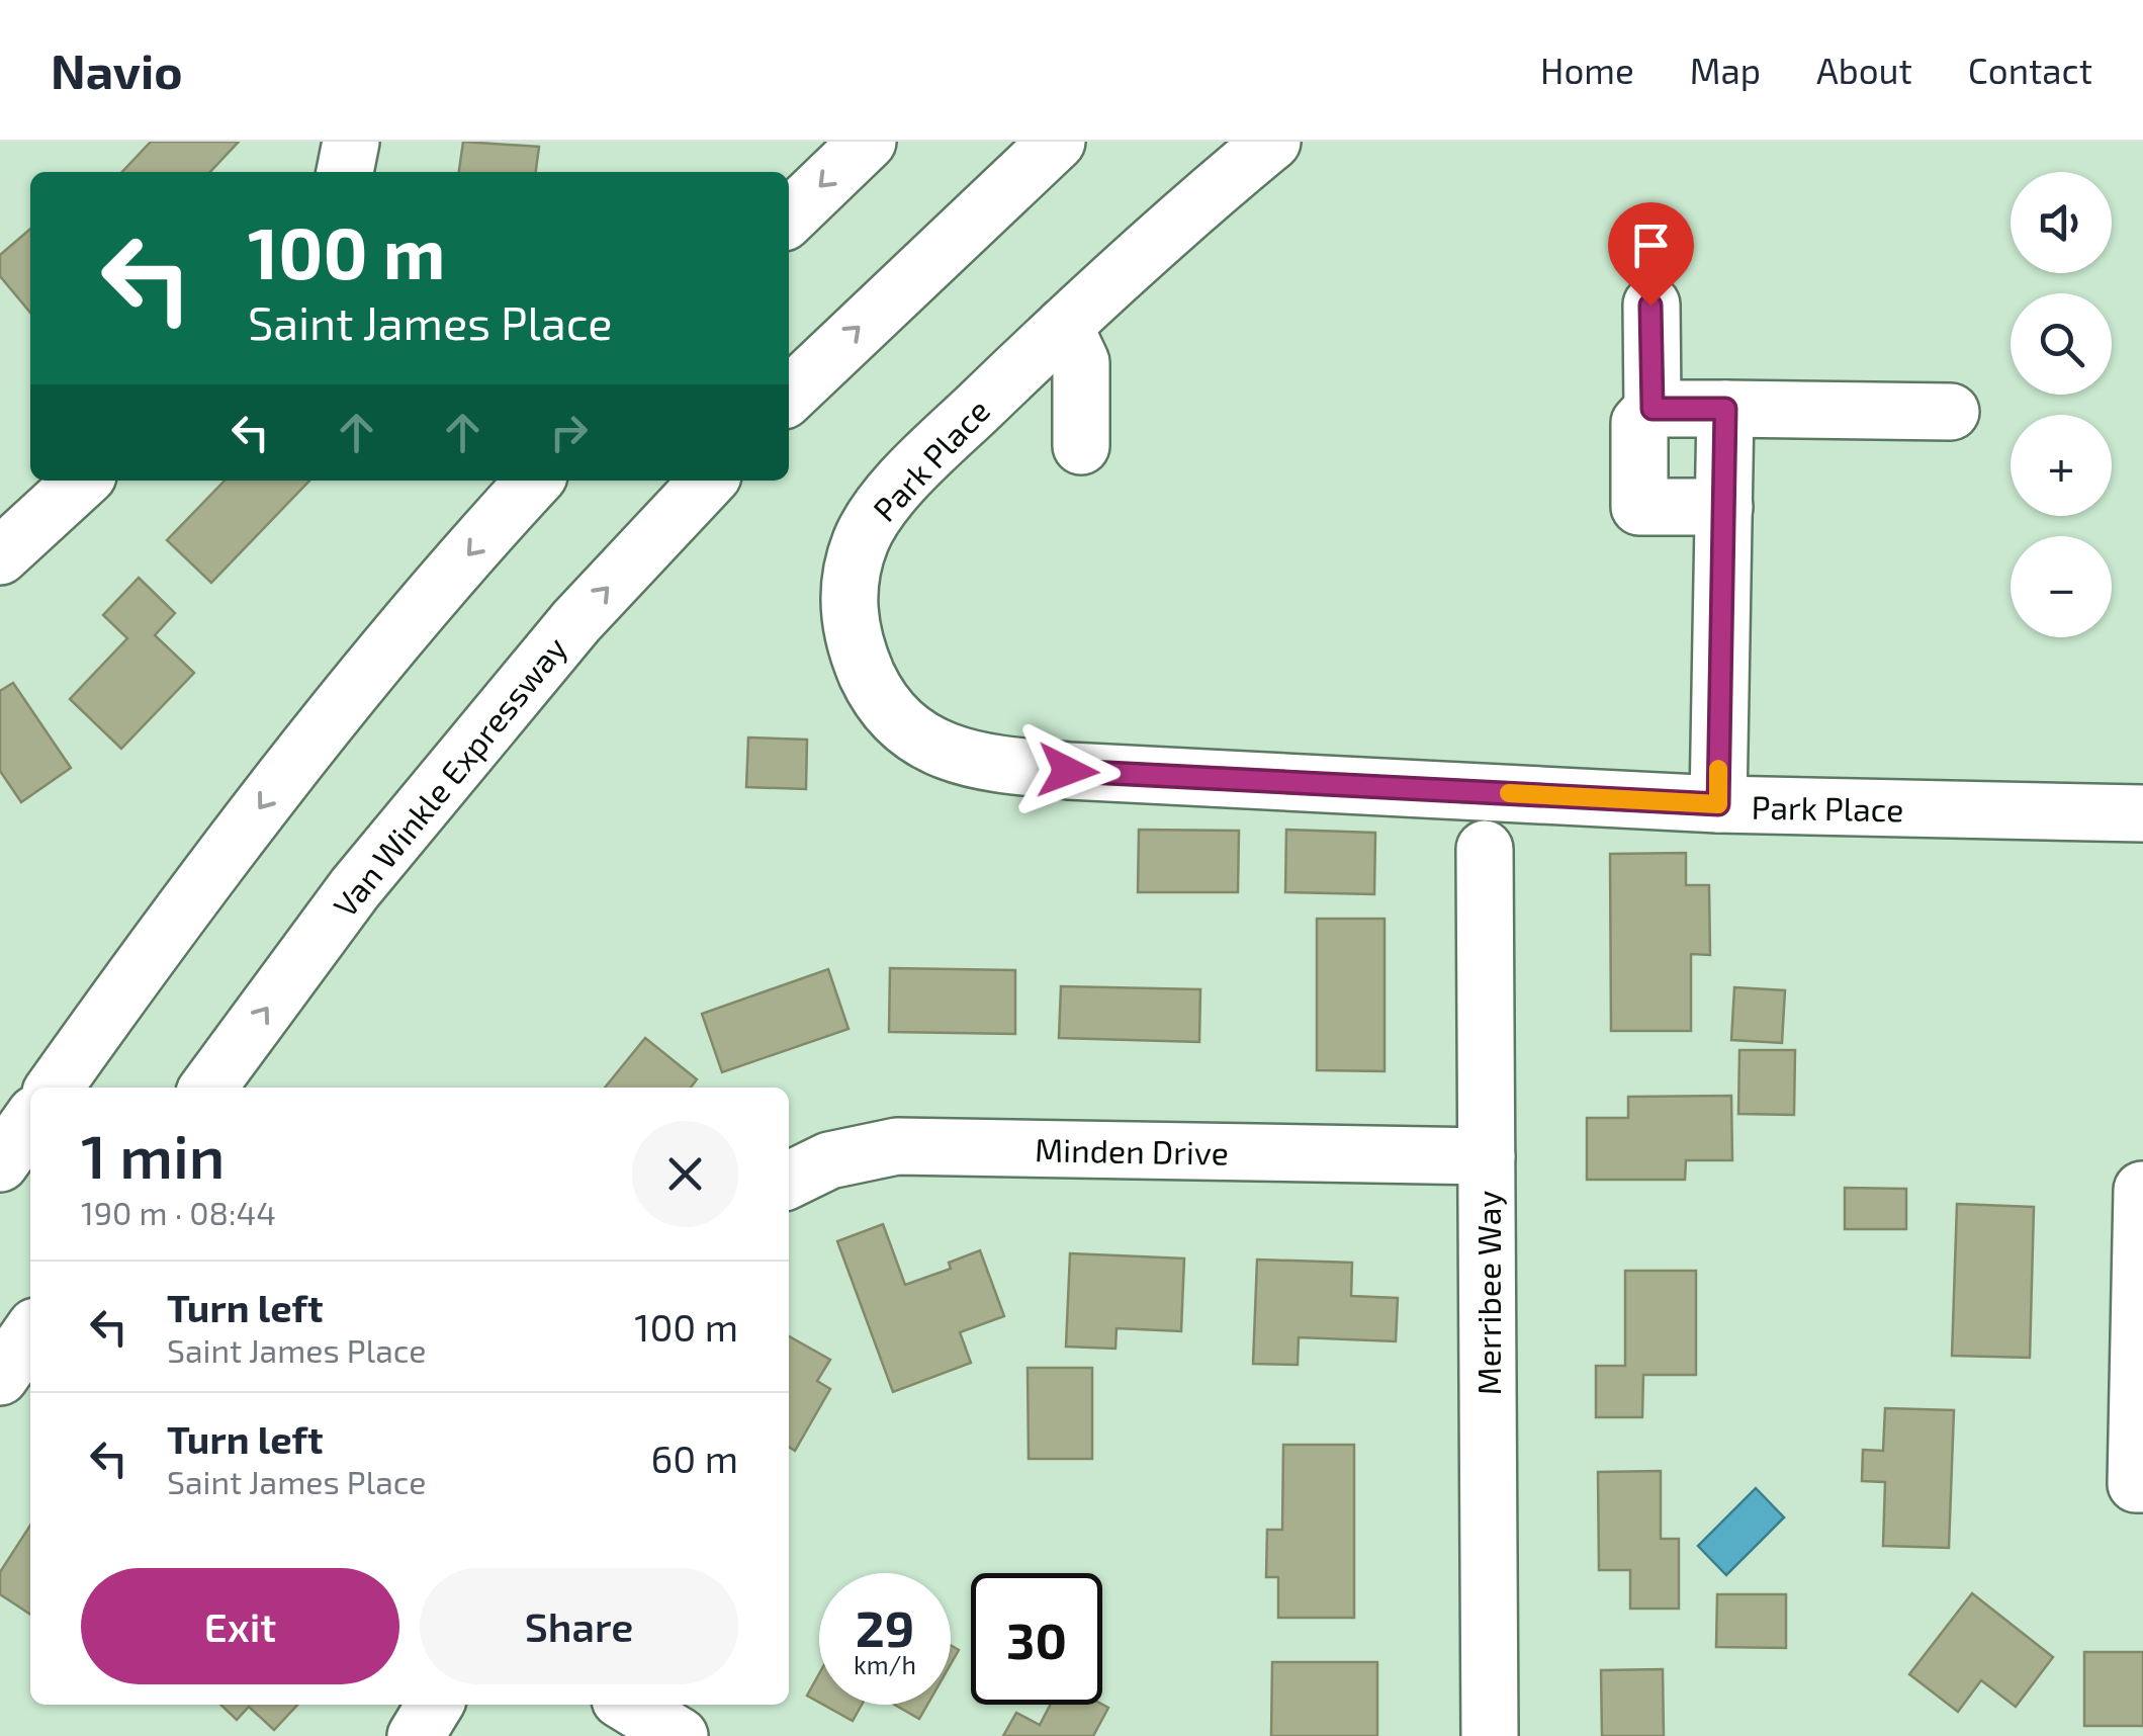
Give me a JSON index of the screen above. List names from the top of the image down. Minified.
{"streets":{"street":["Park Place","Van Winkle Expressway","Minden Drive","Merribee Way"]},"crossings":[["Minden Drive","Merribee Way"]],"page":{"header":"Navio","nav":["Home","Map","About","Contact"],"map_buttons":["+","−"],"turn":["100 m","Saint James Place"],"heading":["1 min","190 m · 08:44"],"list":[{"name":"Turn left","note":"Saint James Place","value":"100 m"},{"name":"Turn left","note":"Saint James Place","value":"60 m"}],"buttons":["Exit","Share"],"speed":"29 km/h","limit":"30"}}
